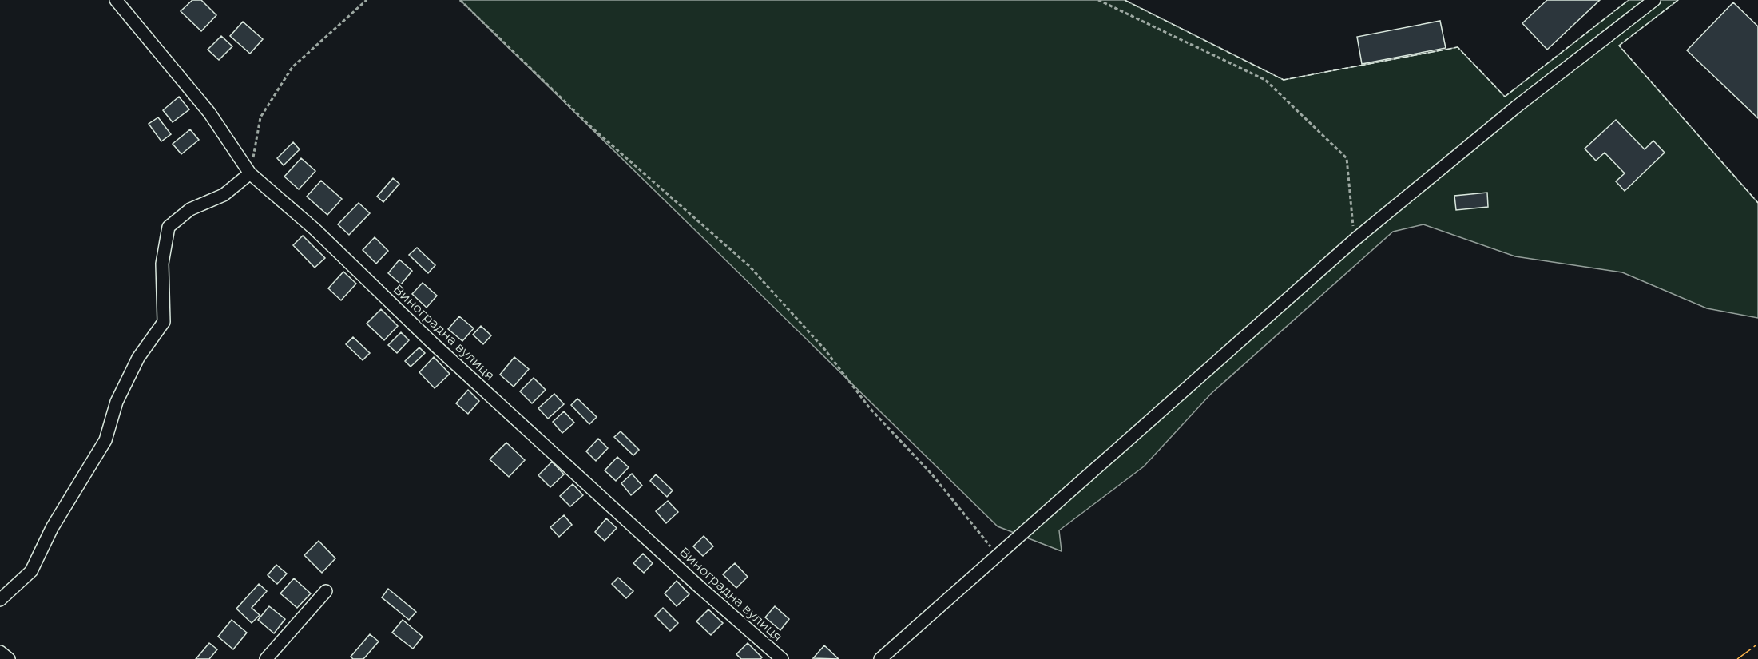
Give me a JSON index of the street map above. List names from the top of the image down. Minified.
{"streets":{"street":["Виноградна вулиця"]}}
